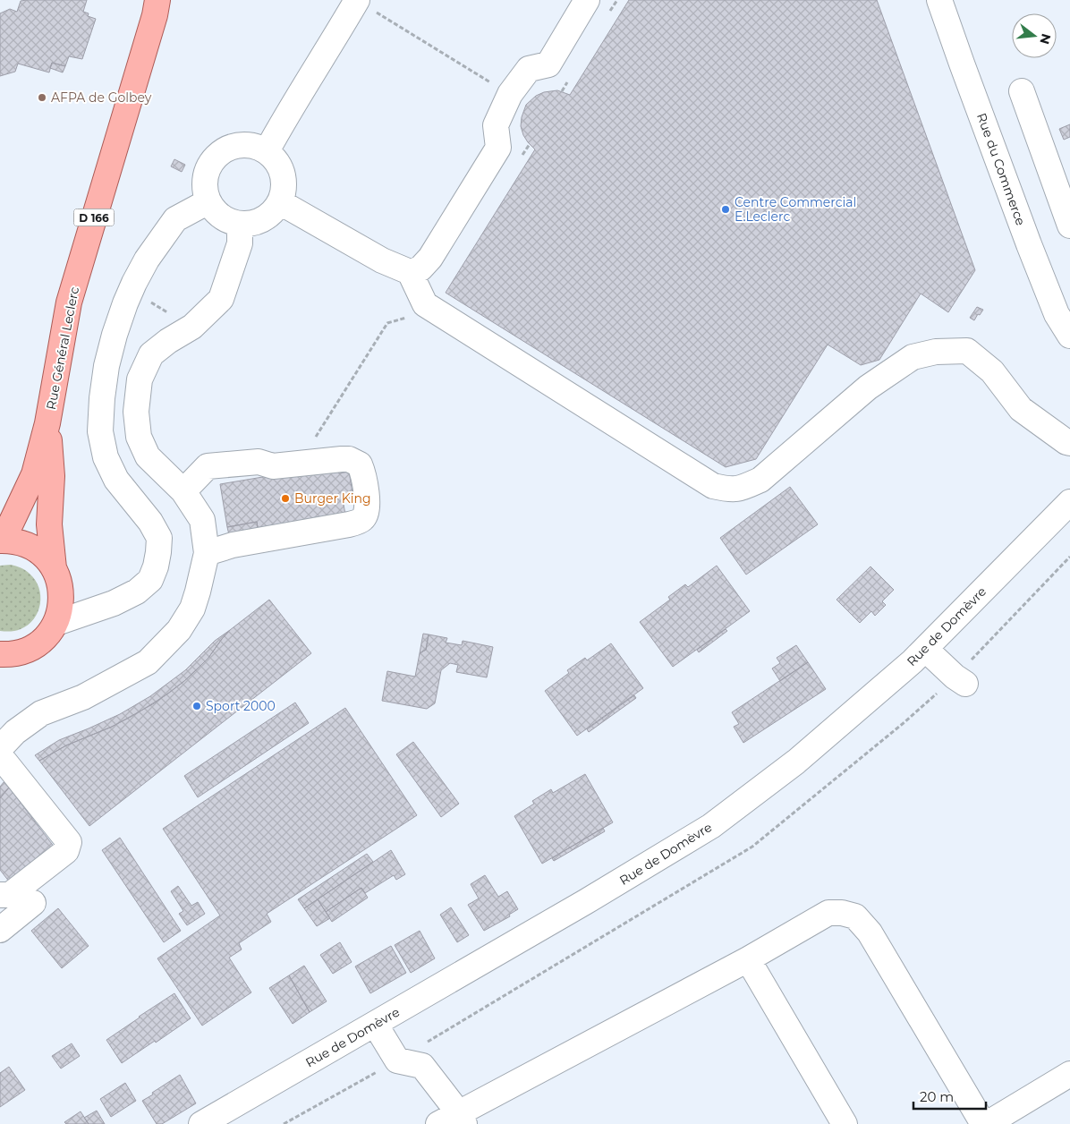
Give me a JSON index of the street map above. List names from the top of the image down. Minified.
{"streets":{"main road":["D 166","Rue Général Leclerc"],"street":["Rue du Commerce","Rue de Domèvre"]},"places":["AFPA de Golbey","Centre Commercial E.Leclerc","Burger King","Sport 2000"],"scale_bar":"20 m","north":"right"}
